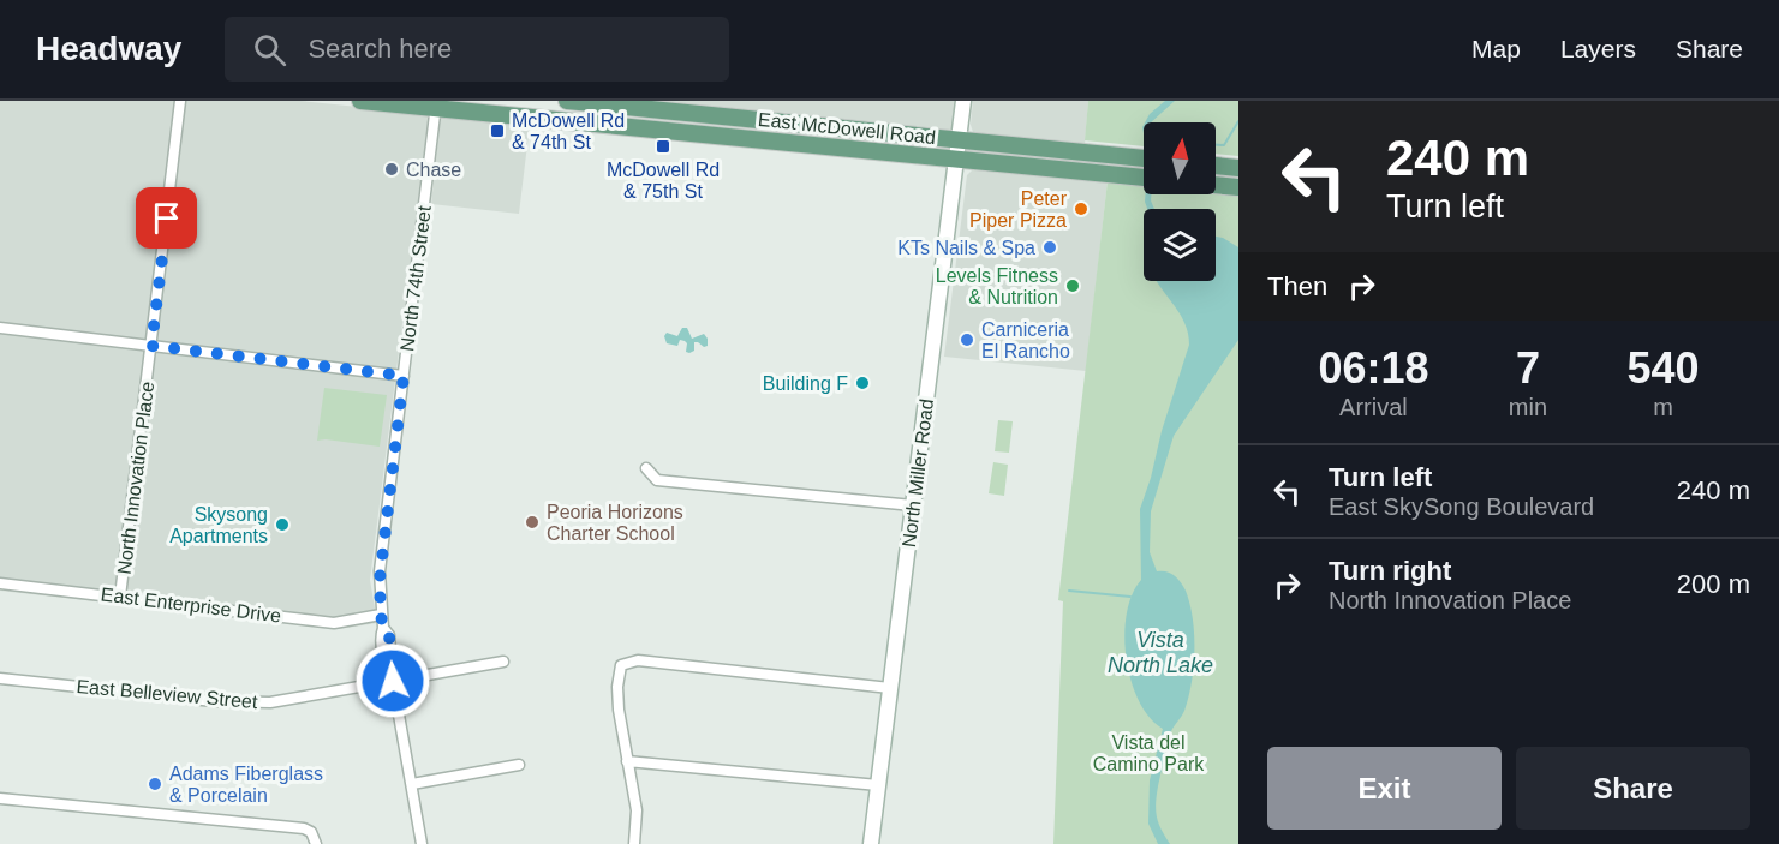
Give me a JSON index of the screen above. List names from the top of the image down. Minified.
{"streets":{"main road":["East McDowell Road"],"street":["North 74th Street","North Miller Road","North Innovation Place","East Enterprise Drive","East Belleview Street"]},"crossings":[["East McDowell Road","North 74th Street"],["East McDowell Road","North Miller Road"],["North 74th Street","East Enterprise Drive"],["North 74th Street","East Belleview Street"],["North Innovation Place","East Enterprise Drive"]],"water":["Vista North Lake"],"parks":["Vista del Camino Park"],"places":{"transit":["McDowell Rd & 74th St","McDowell Rd & 75th St"],"other":["Chase","Peter Piper Pizza","KTs Nails & Spa","Levels Fitness & Nutrition","Carniceria El Rancho","Building F","Peoria Horizons Charter School","Skysong Apartments","Adams Fiberglass & Porcelain"]},"north":"top","page":{"header":"Headway","search":"Search here","nav":["Map","Layers","Share"],"turn":["240 m","Turn left"],"then":"Then","eta":["06:18","Arrival","7","min","540","m"],"list":[{"name":"Turn left","note":"East SkySong Boulevard","value":"240 m"},{"name":"Turn right","note":"North Innovation Place","value":"200 m"}],"buttons":["Exit","Share"]}}
